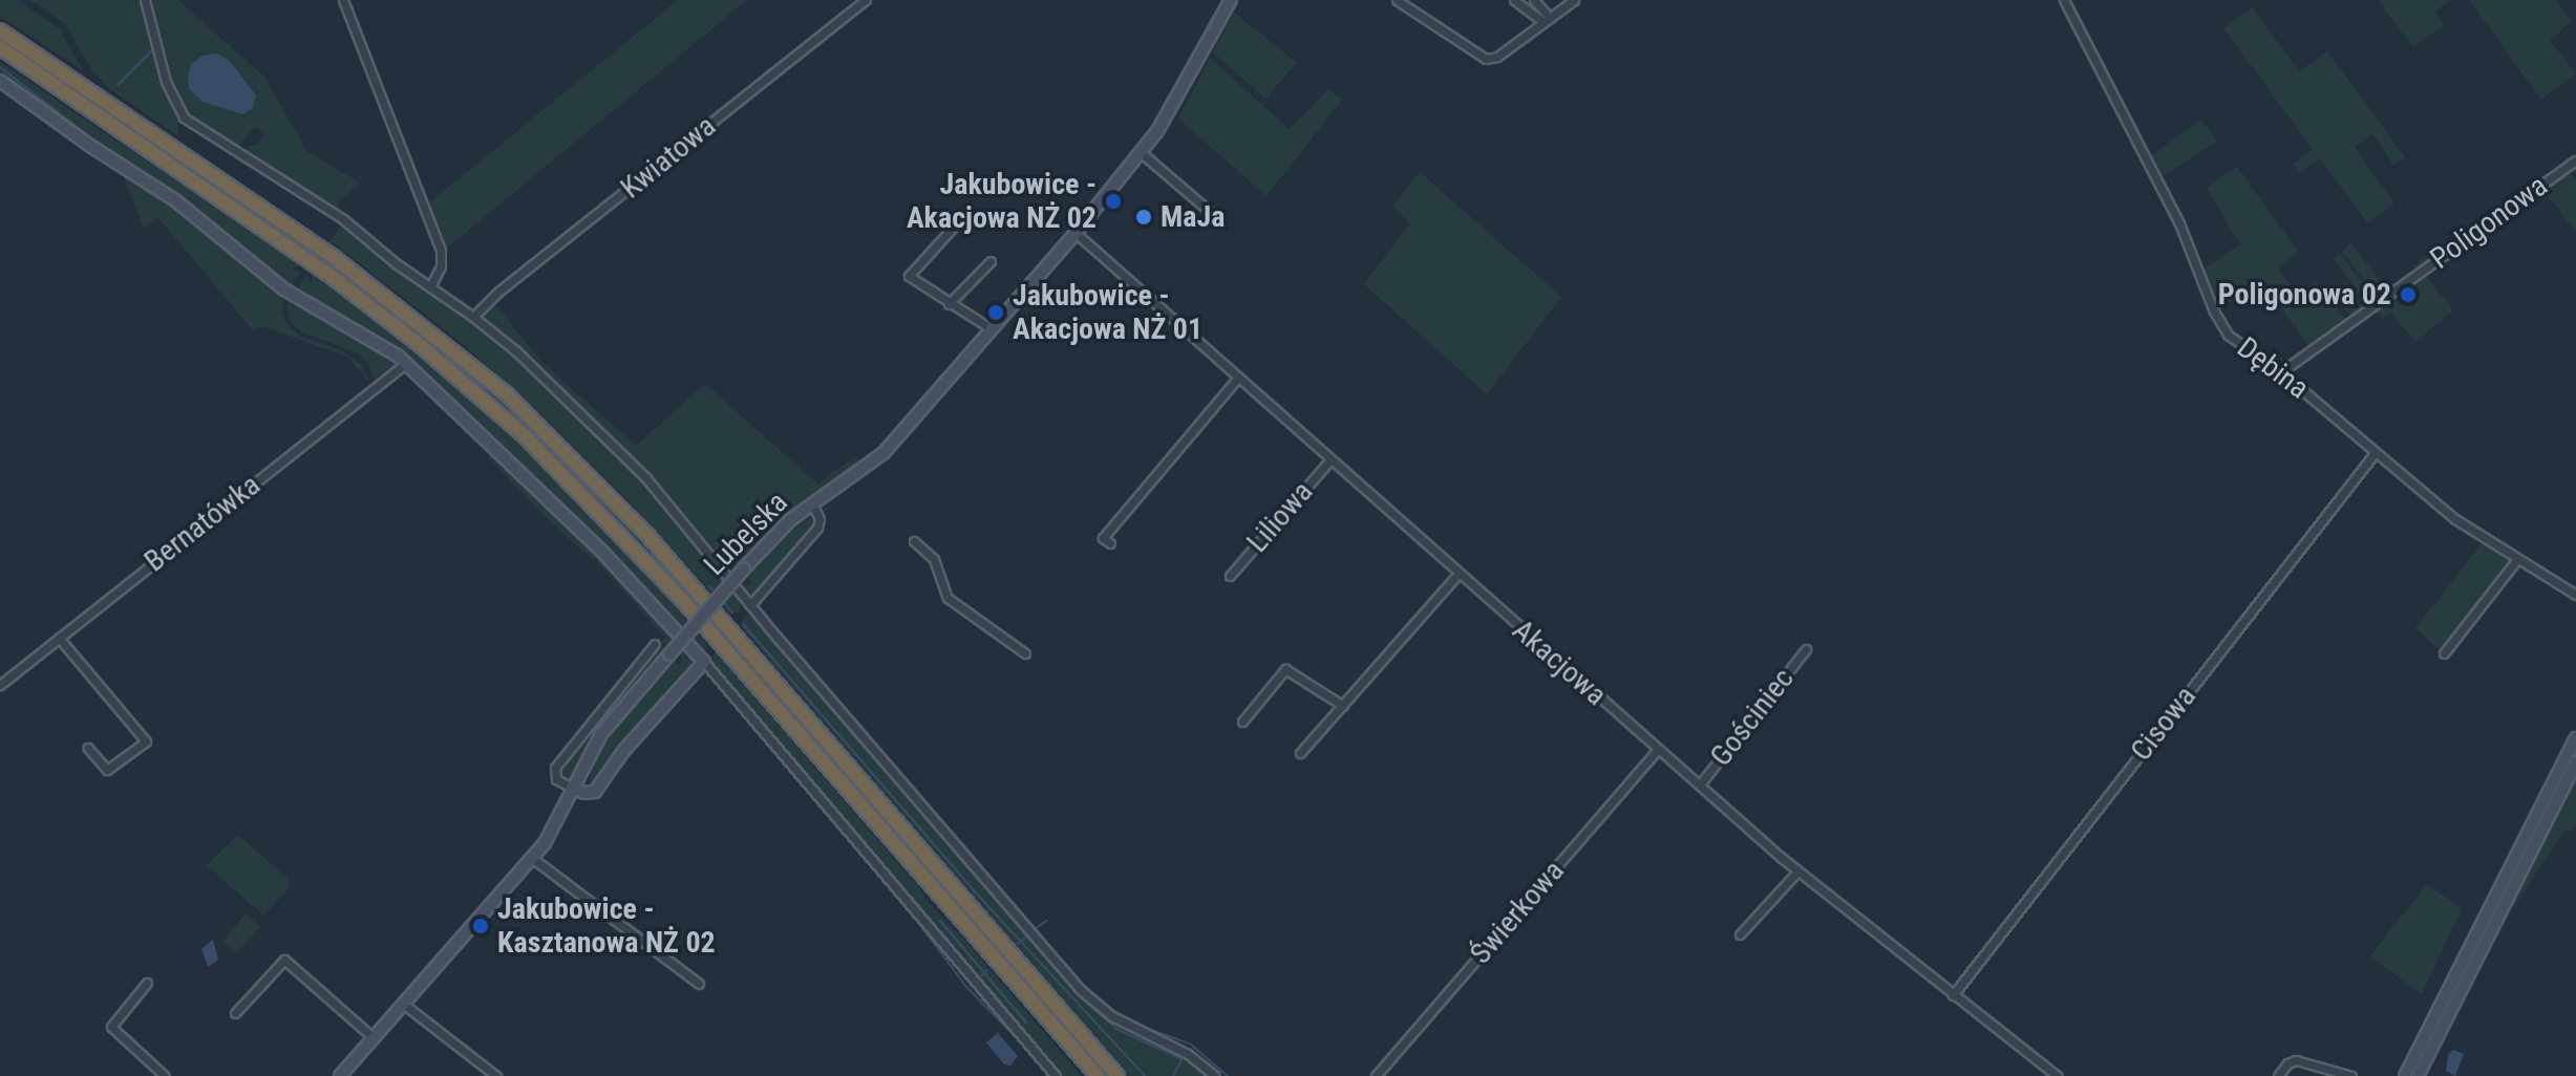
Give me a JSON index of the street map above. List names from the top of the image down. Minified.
{"streets":{"street":["Kwiatowa","Poligonowa","Dębina","Liliowa","Bernatówka","Lubelska","Akacjowa","Gościniec","Cisowa","Świerkowa"]},"crossings":[["Poligonowa","Dębina"],["Dębina","Cisowa"],["Liliowa","Akacjowa"],["Lubelska","Akacjowa"],["Akacjowa","Gościniec"],["Akacjowa","Cisowa"],["Akacjowa","Świerkowa"]],"places":["Jakubowice - Akacjowa NŻ 02","MaJa","Poligonowa 02","Jakubowice - Akacjowa NŻ 01","Jakubowice - Kasztanowa NŻ 02"]}
